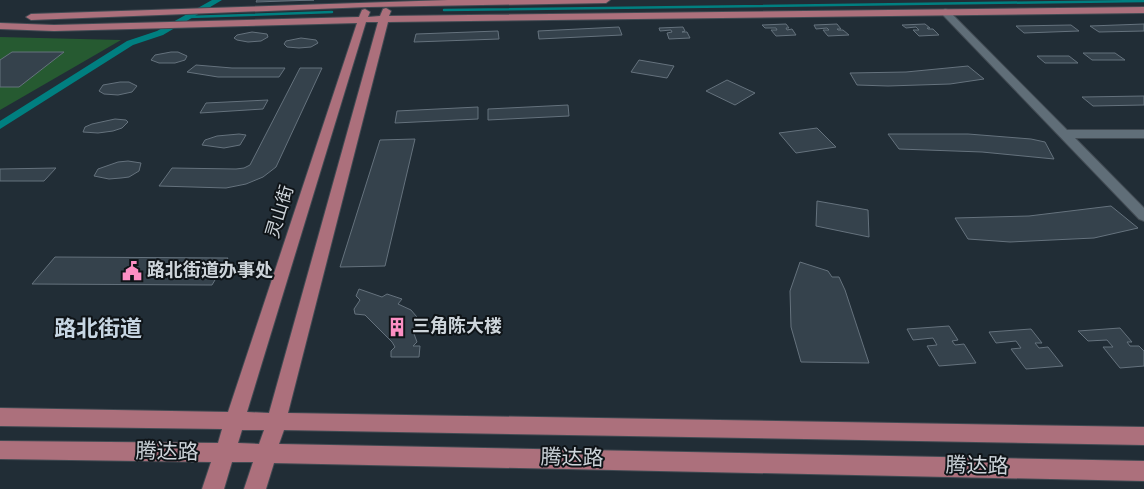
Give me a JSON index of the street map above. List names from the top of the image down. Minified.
{"streets":{"main road":["灵山街","腾达路"]},"crossings":[["灵山街","腾达路"]],"districts":["路北街道"],"places":{"public building":["路北街道办事处"],"building":["三角陈大楼"]}}
